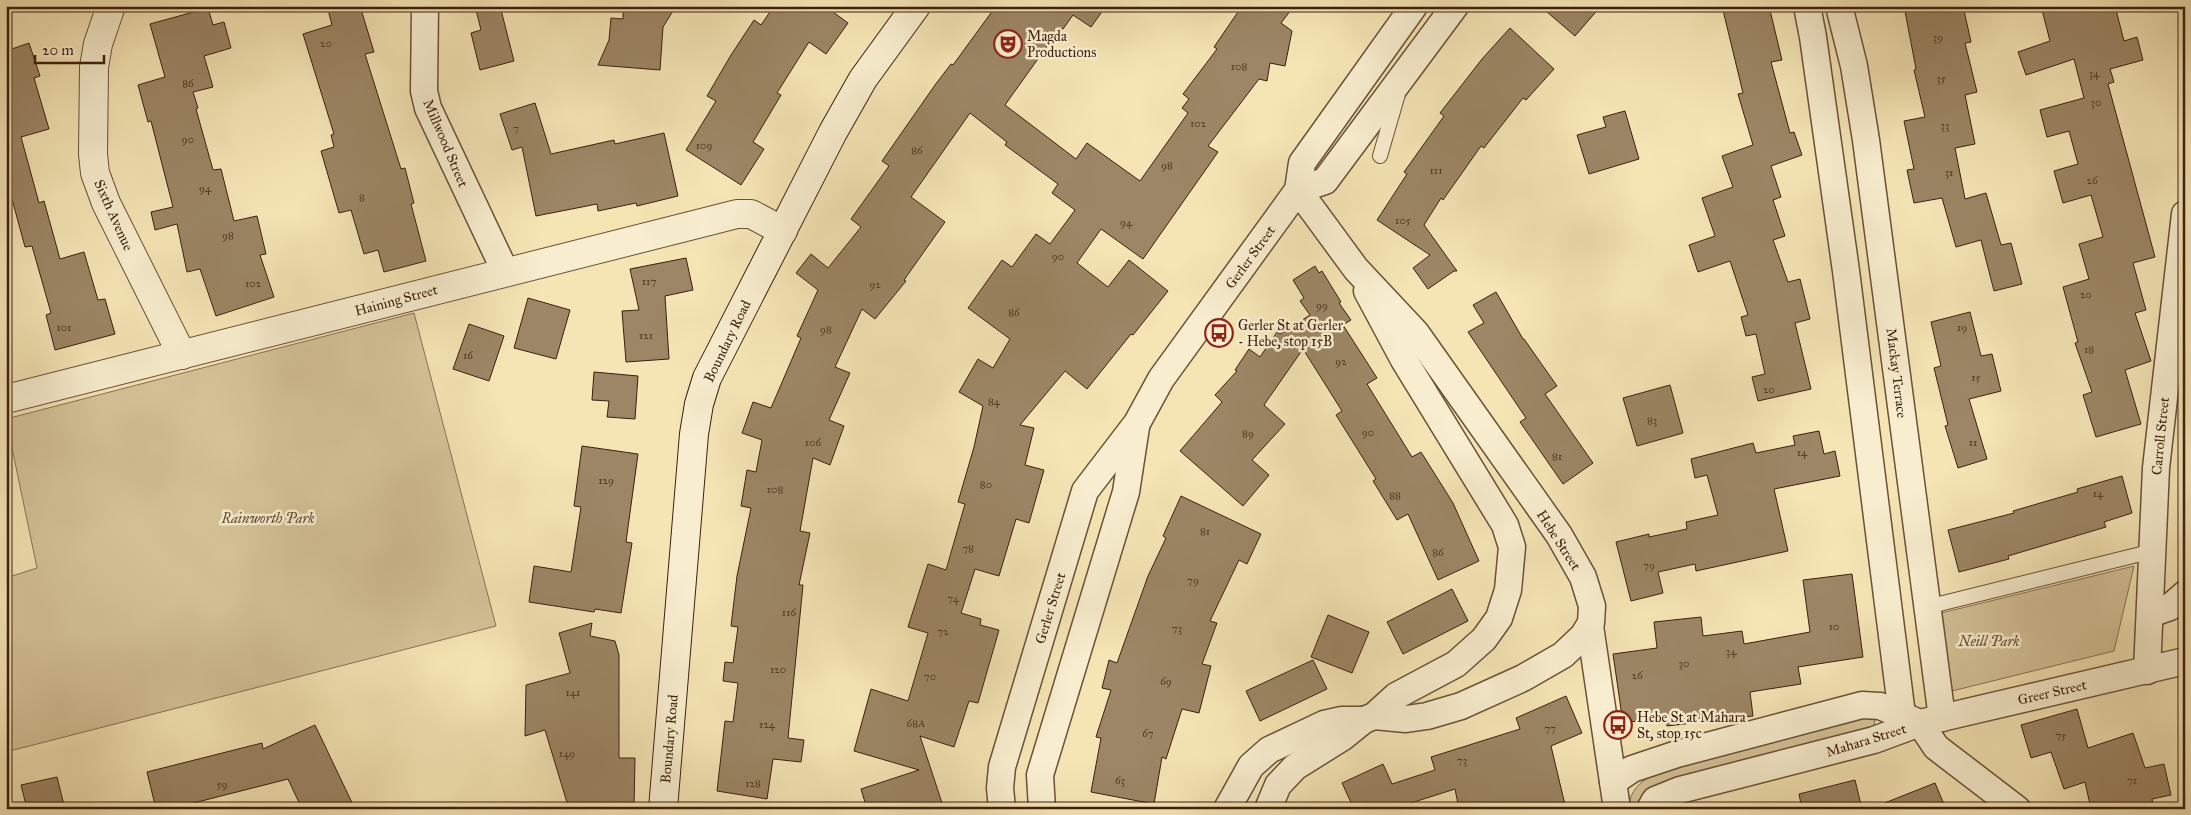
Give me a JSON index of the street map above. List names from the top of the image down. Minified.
{"streets":{"street":["Millwood Street","Sixth Avenue","Gerler Street","Haining Street","Boundary Road","Mackay Terrace","Carroll Street","Hebe Street","Greer Street","Mahara Street"]},"crossings":[["Millwood Street","Haining Street"],["Sixth Avenue","Haining Street"],["Gerler Street","Hebe Street"],["Haining Street","Boundary Road"],["Mackay Terrace","Greer Street"],["Mackay Terrace","Mahara Street"],["Carroll Street","Greer Street"],["Greer Street","Mahara Street"]],"parks":["Rainworth Park","Neill Park"],"places":{"theatre":["Magda Productions"],"bus stop":["Gerler St at Gerler - Hebe, stop 15B","Hebe St at Mahara St, stop 15c"]},"house_numbers":["39","20","108","34","35","86","30","102","33","7","90","109","86","98","111","31","26","94","8","105","94","98","90","117","102","92","20","99","86","101","19","98","121","18","16","92","15","20","84","83","90","89","106","11","14","81","129","80","108","14","88","81","78","86","79","79","74","116","10","73","72","34","30","120","26","70","69","141","68A","124","77","67","75","149","73","63","71","128","59"],"scale_bar":"20 m"}
